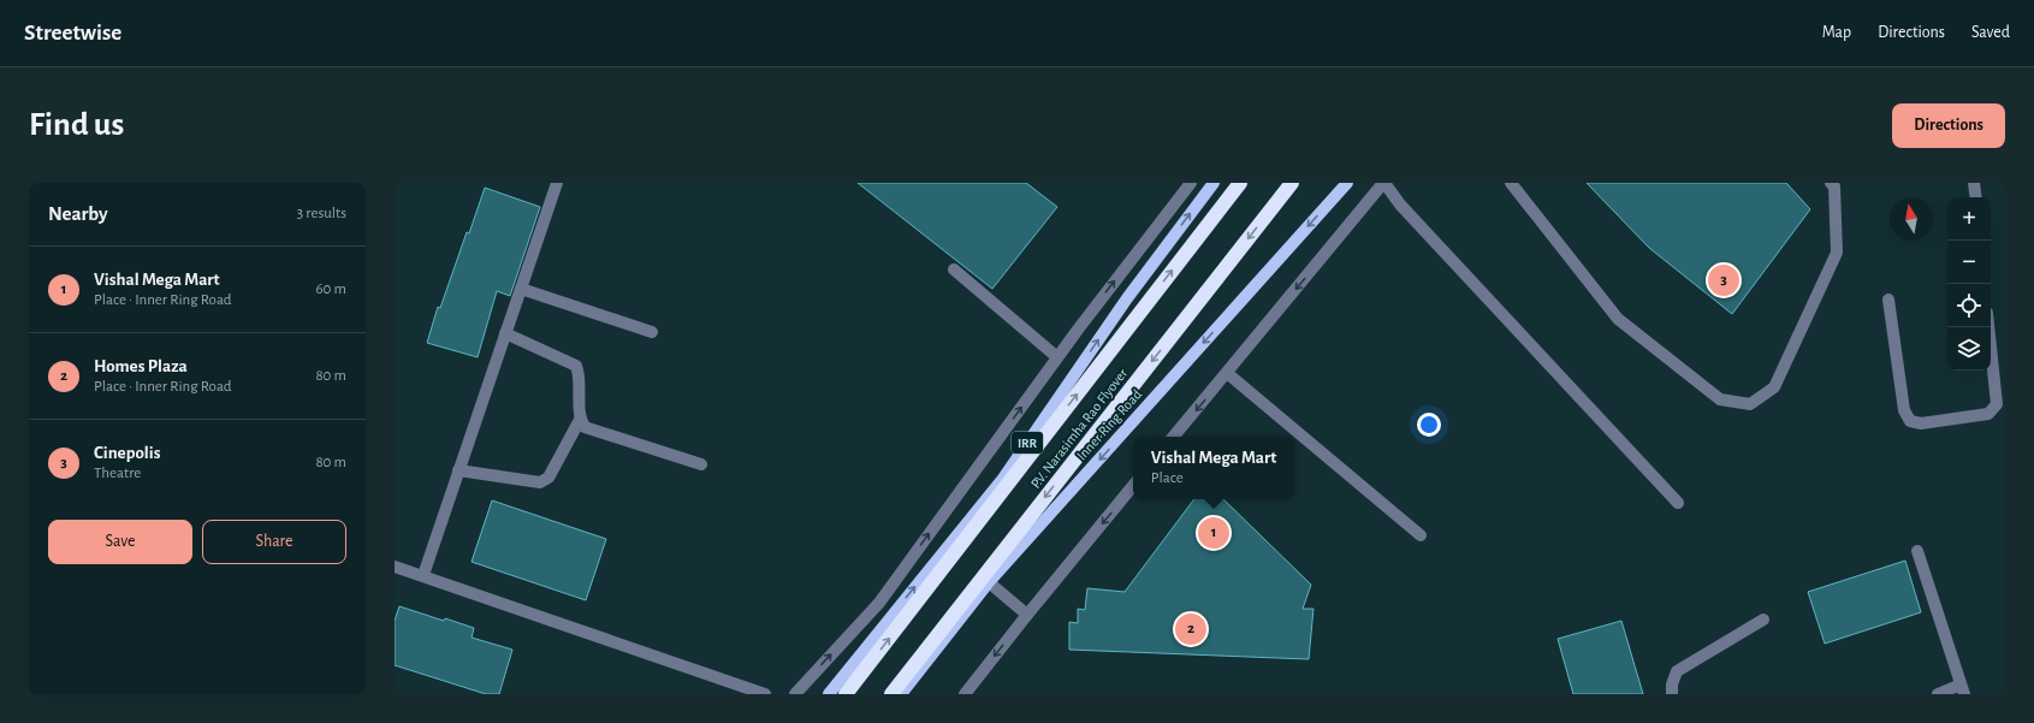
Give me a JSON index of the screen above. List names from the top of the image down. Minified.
{"streets":{"highway":["P.V. Narasimha Rao Flyover"],"main road":["Inner Ring Road","IRR"]},"north":"top","page":{"header":"Streetwise","nav":["Map","Directions","Saved"],"buttons":["Directions",["Save","Share"]],"title":"Find us","heading":["Nearby","3 results"],"map_buttons":["+","−"],"list":[{"mark":"1","name":"Vishal Mega Mart","note":"Place · Inner Ring Road","value":"60 m"},{"mark":"2","name":"Homes Plaza","note":"Place · Inner Ring Road","value":"80 m"},{"mark":"3","name":"Cinepolis","note":"Theatre","value":"80 m"}],"pins":["3","1","2"],"popup":["Vishal Mega Mart","Place"]}}
